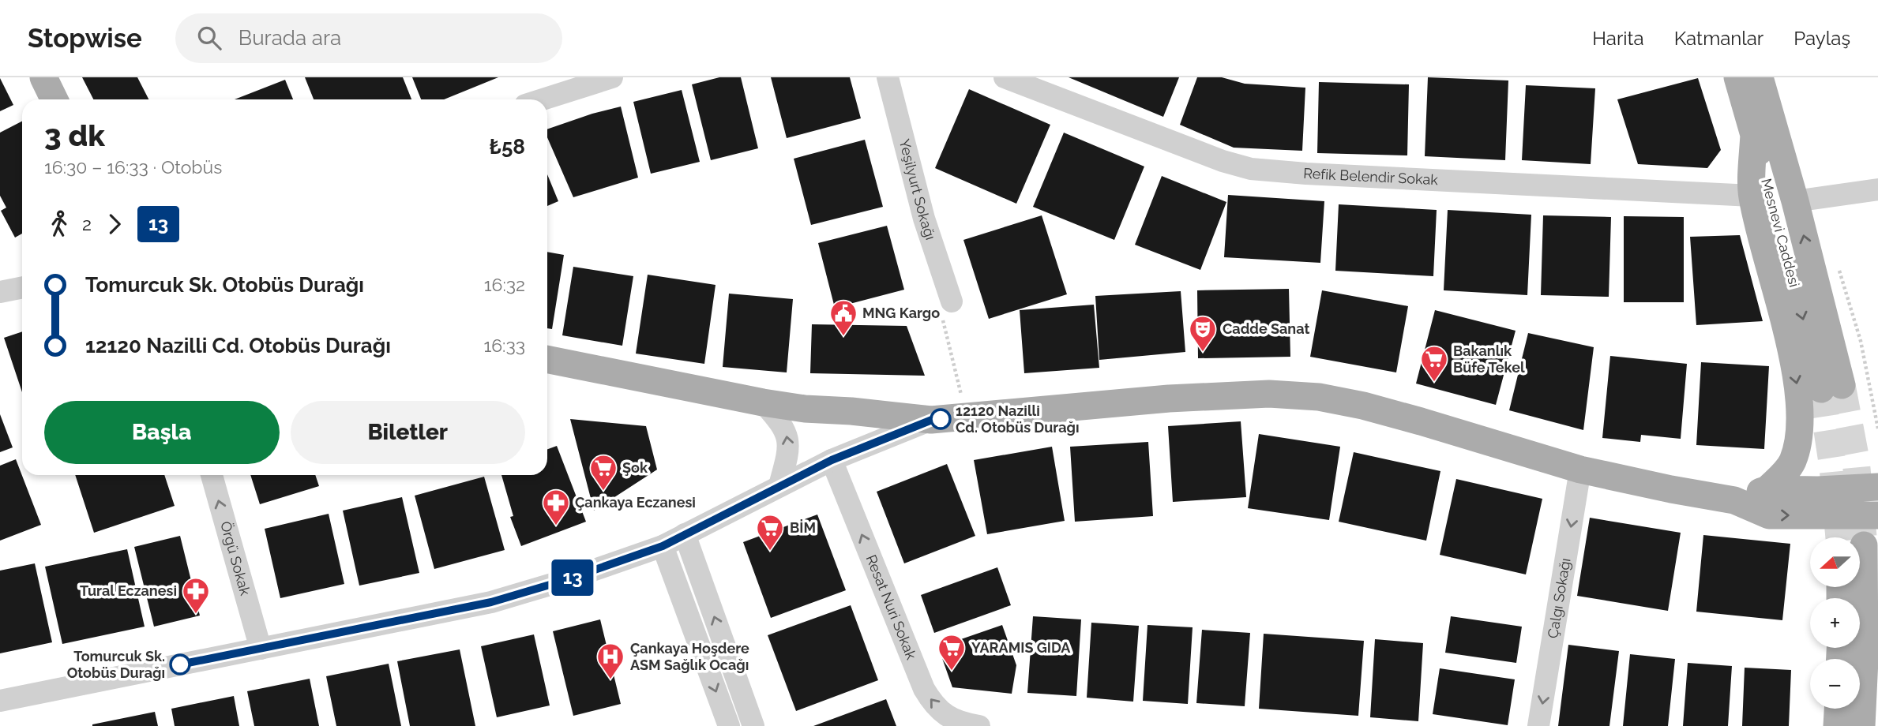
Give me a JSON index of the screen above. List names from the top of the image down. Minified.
{"streets":{"main road":["Mesnevi Caddesi"],"street":["Refik Belendir Sokak","Yeşilyurt Sokağı","Örgü Sokak","Çalgı Sokağı","Resat Nuri Sokak"]},"one_way":["Örgü Sokak","Çalgı Sokağı"],"places":{"public building":["MNG Kargo"],"theatre":["Cadde Sanat"],"supermarket":["Bakanlık Büfe Tekel","Şok","BİM","YARAMIS GIDA"],"other":["12120 Nazilli Cd. Otobüs Durağı","Tomurcuk Sk. Otobüs Durağı"],"pharmacy":["Çankaya Eczanesi","Tural Eczanesi"],"hospital":["Çankaya Hoşdere ASM Sağlık Ocağı"]},"lines":["bus line 13"],"north":"left","page":{"header":"Stopwise","search":"Burada ara","nav":["Harita","Katmanlar","Paylaş"],"on_map":"13","heading":["3 dk","16:30 – 16:33 · Otobüs","₺58"],"legs":["2","13"],"list":[{"name":"Tomurcuk Sk. Otobüs Durağı","value":"16:32"},{"name":"12120 Nazilli Cd. Otobüs Durağı","value":"16:33"}],"buttons":["Başla","Biletler"],"map_buttons":["+","−"]}}
